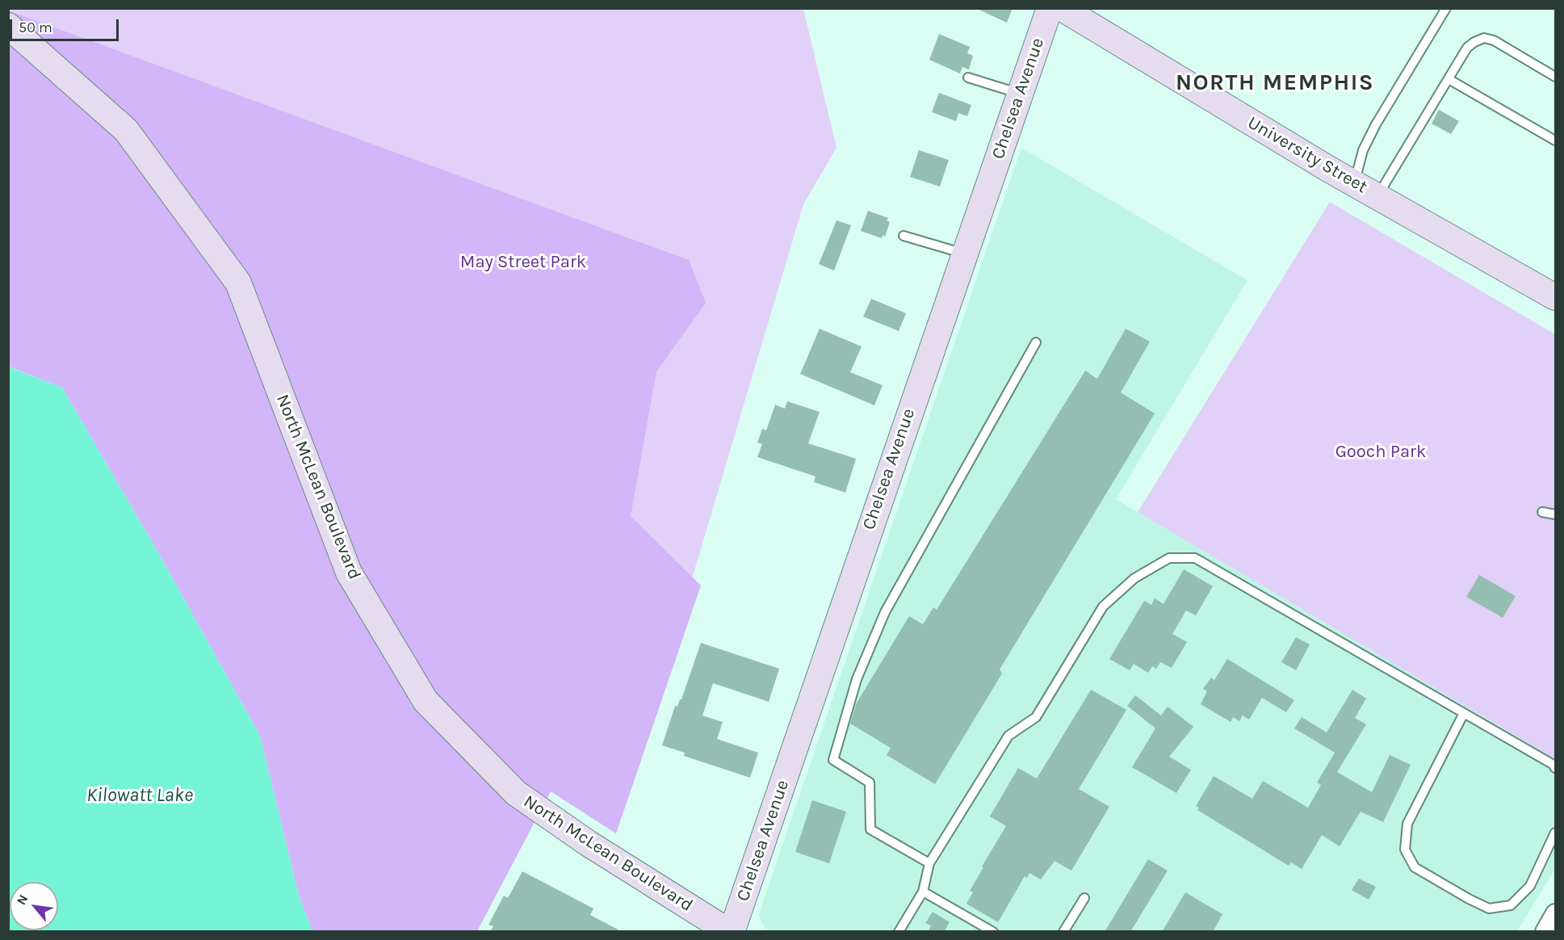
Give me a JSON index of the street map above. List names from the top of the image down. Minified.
{"streets":{"main road":["Chelsea Avenue","University Street","North McLean Boulevard"]},"crossings":[["Chelsea Avenue","North McLean Boulevard"]],"districts":["NORTH MEMPHIS"],"water":["Kilowatt Lake"],"parks":["May Street Park","Gooch Park"],"scale_bar":"50 m","north":"top left"}
